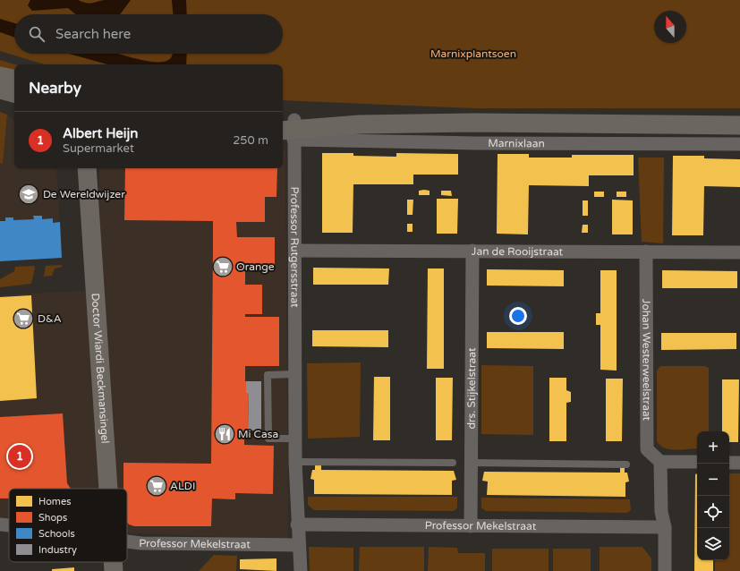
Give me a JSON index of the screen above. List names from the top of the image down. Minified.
{"streets":{"street":["Marnixlaan","Professor Rutgersstraat","Jan de Rooijstraat","Johan Westerweelstraat","Doctor Wiardi Beckmansingel","drs. Stijkelstraat","Professor Mekelstraat"]},"crossings":[["Marnixlaan","Professor Rutgersstraat"],["Professor Rutgersstraat","Jan de Rooijstraat"],["Professor Rutgersstraat","Professor Mekelstraat"],["Jan de Rooijstraat","Johan Westerweelstraat"],["Jan de Rooijstraat","drs. Stijkelstraat"],["drs. Stijkelstraat","Professor Mekelstraat"]],"parks":["Marnixplantsoen"],"places":{"school or university":["De Wereldwijzer"],"supermarket":["Orange","D&A","ALDI"],"restaurant":["Mi Casa"]},"legend":["Homes","Shops","Schools","Industry"],"north":"top","page":{"search":"Search here","heading":"Nearby","list":[{"mark":"1","name":"Albert Heijn","note":"Supermarket","value":"250 m"}],"map_buttons":["+","−"],"pins":"1"}}
